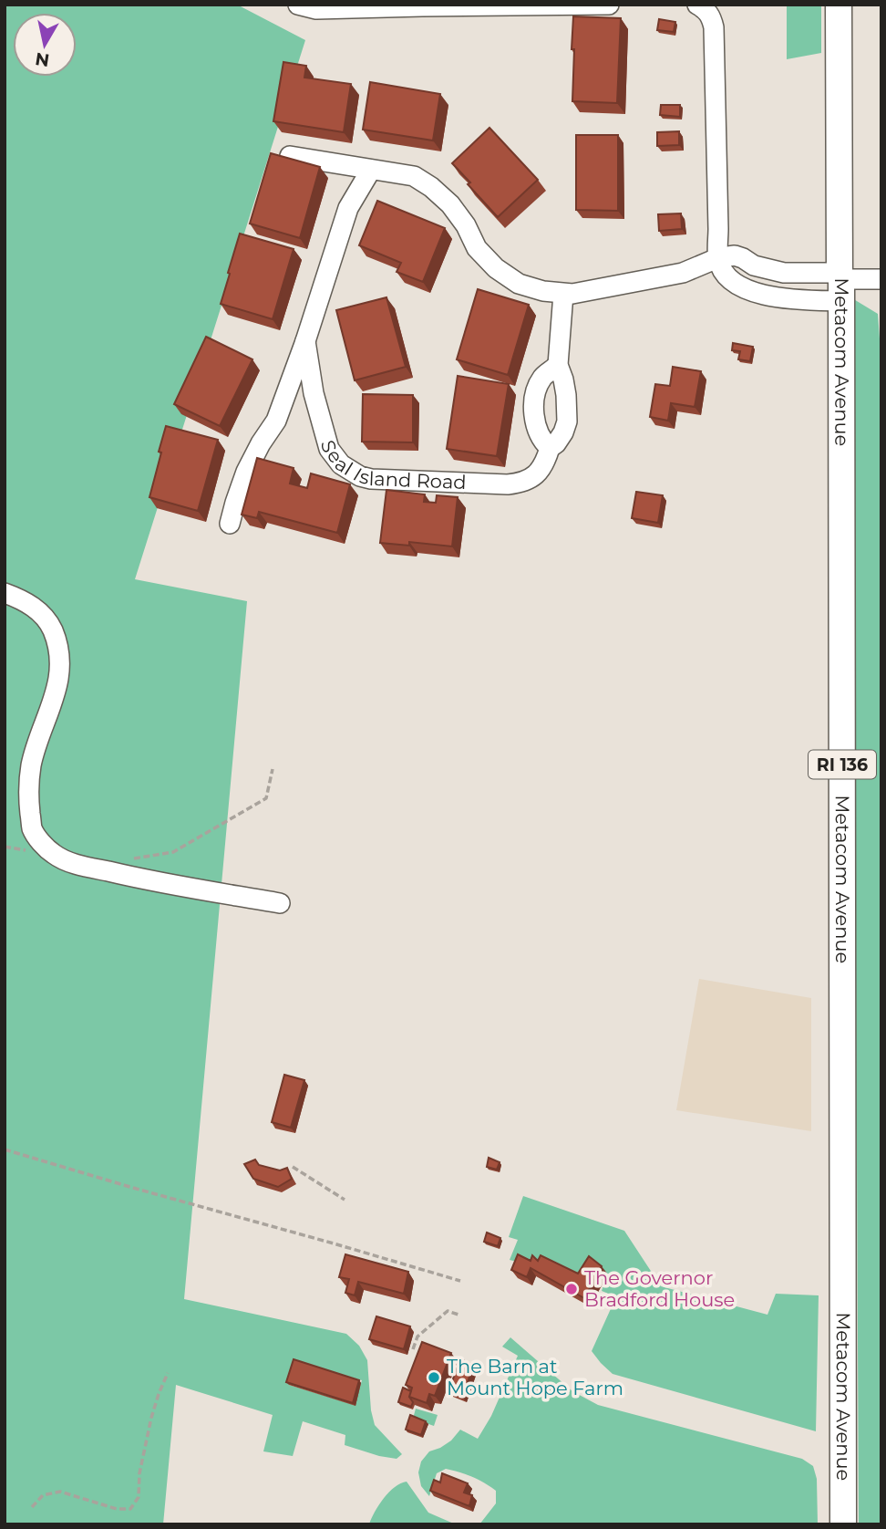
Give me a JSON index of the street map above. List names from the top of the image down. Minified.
{"streets":{"main road":["Metacom Avenue","RI 136"],"street":["Seal Island Road"]},"places":["The Governor Bradford House","The Barn at Mount Hope Farm"],"north":"bottom"}
